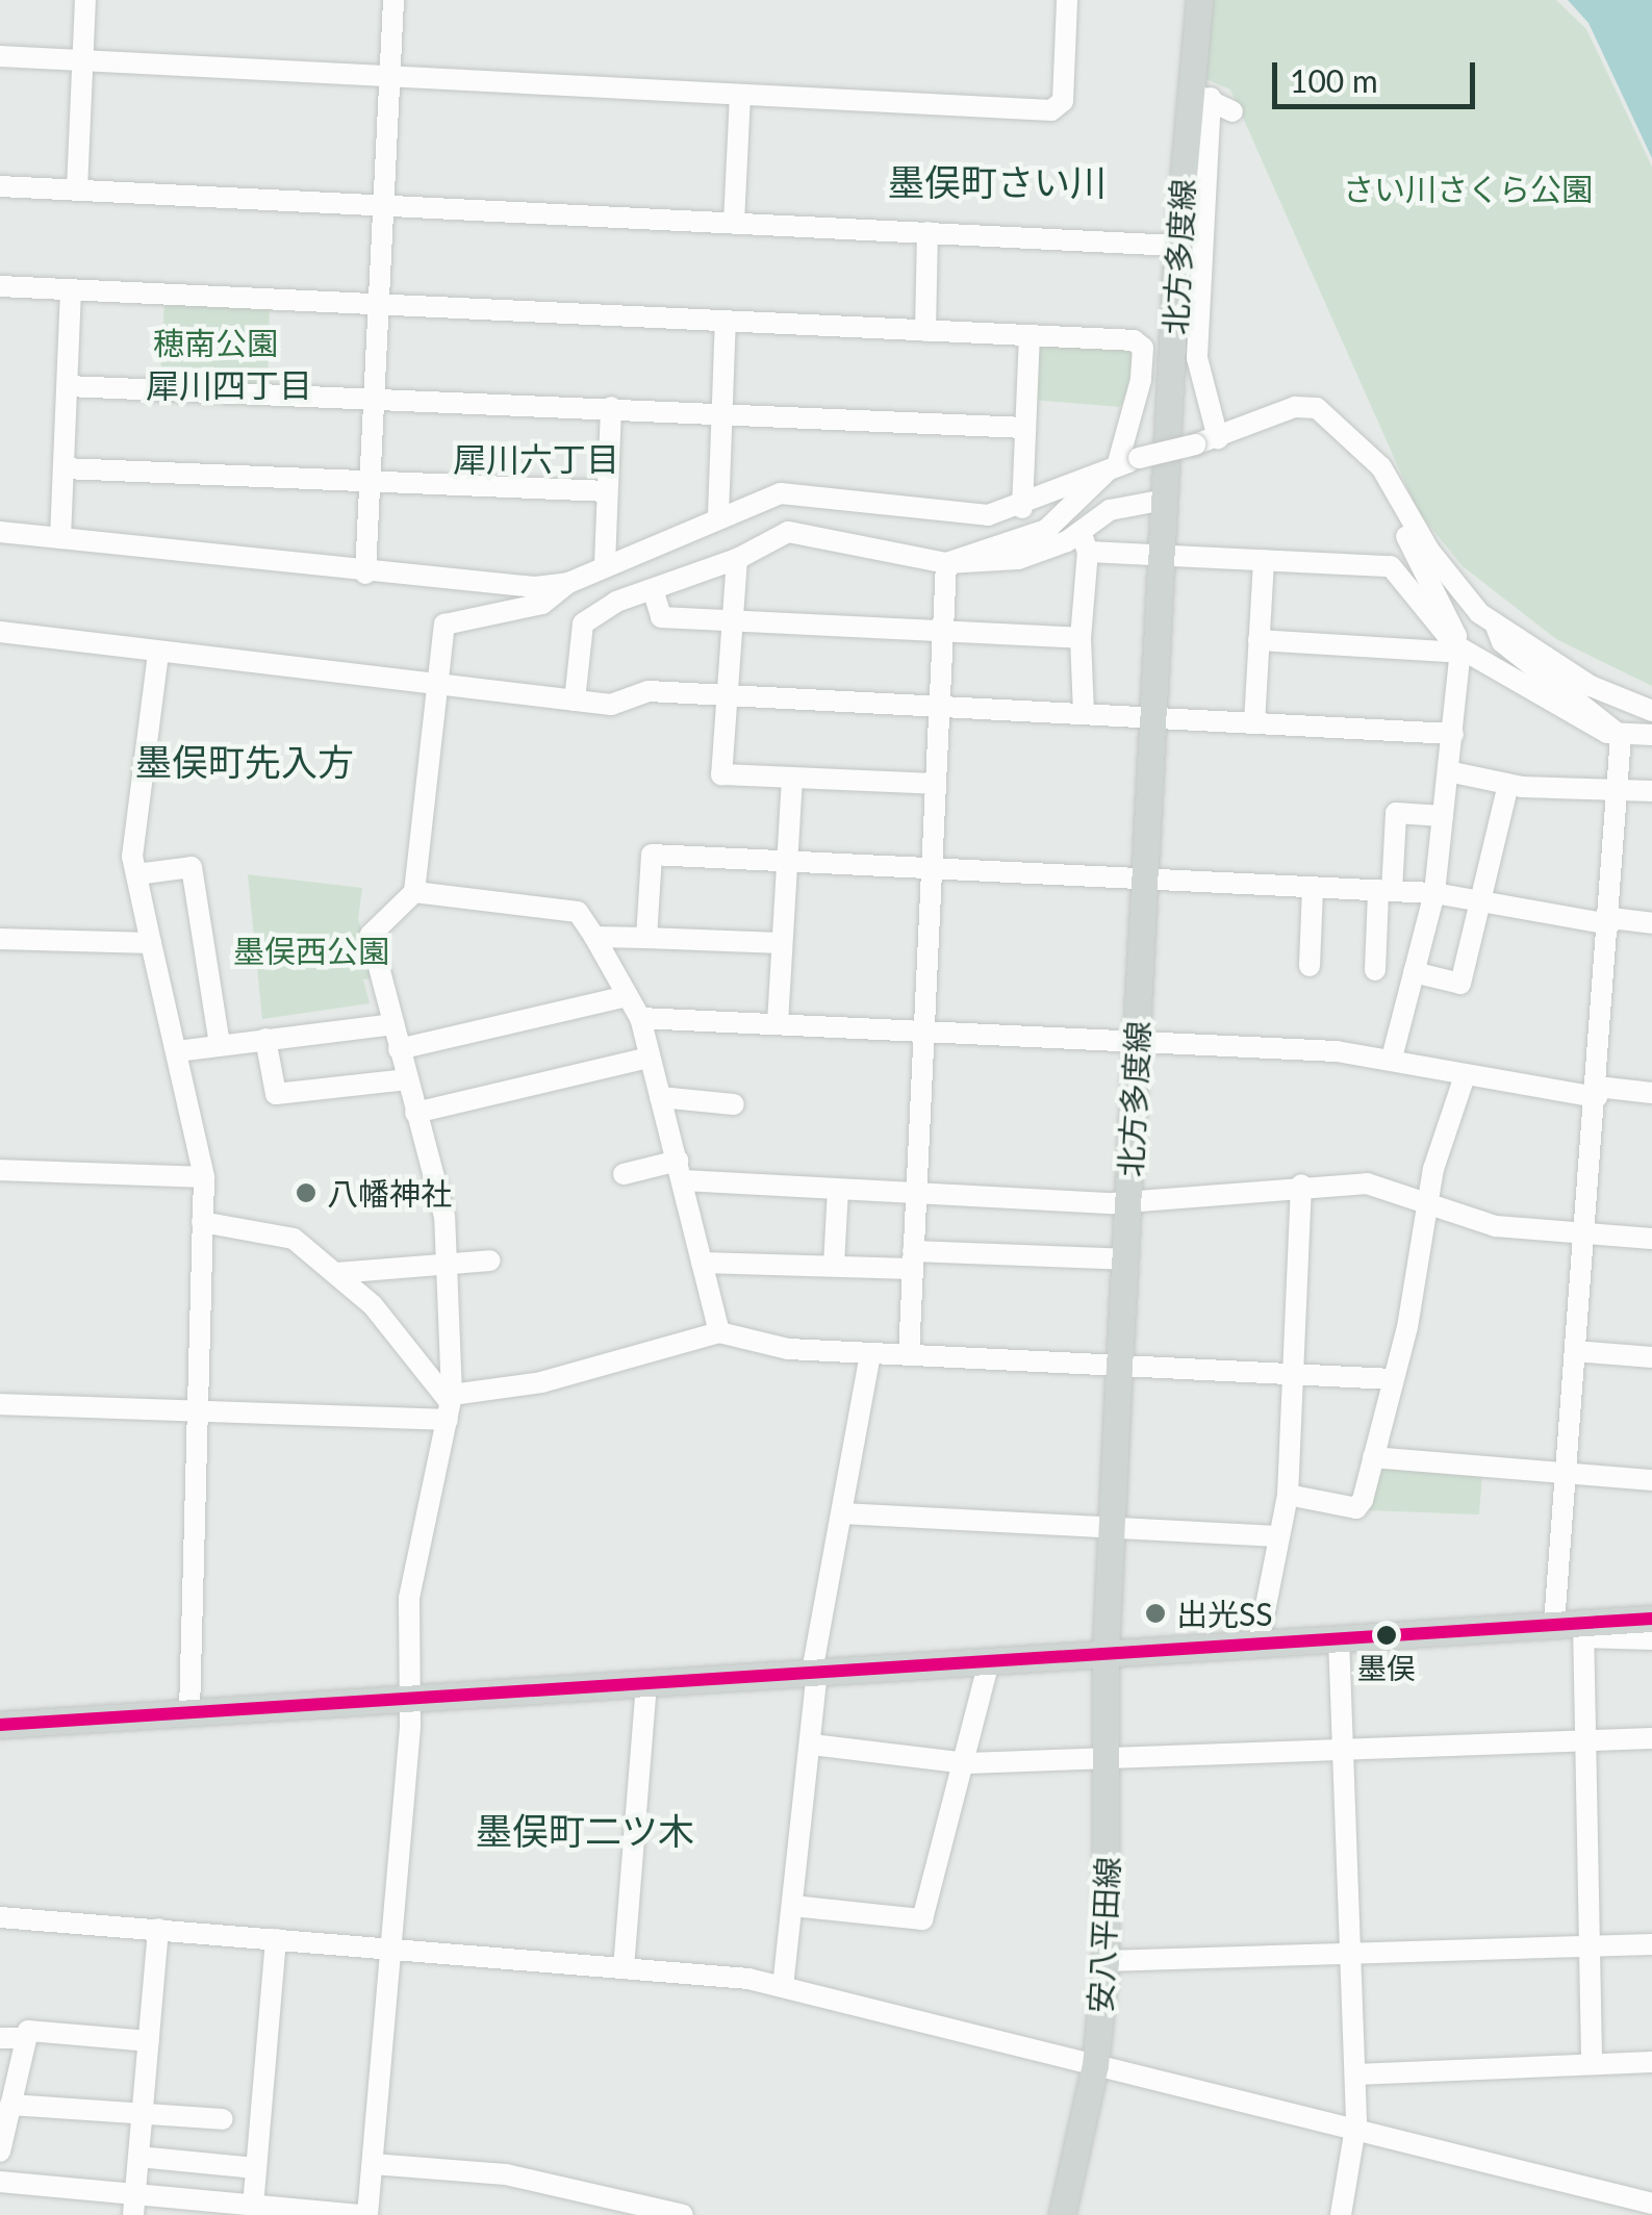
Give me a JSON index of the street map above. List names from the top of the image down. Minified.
{"streets":{"main road":["北方多度線","安八平田線"]},"crossings":[["北方多度線","安八平田線"]],"districts":["墨俣町さい川","犀川四丁目","犀川六丁目","墨俣町先入方","墨俣町二ツ木"],"parks":["さい川さくら公園","穂南公園","墨俣西公園"],"places":["八幡神社","出光SS","墨俣"],"scale_bar":"100 m"}
